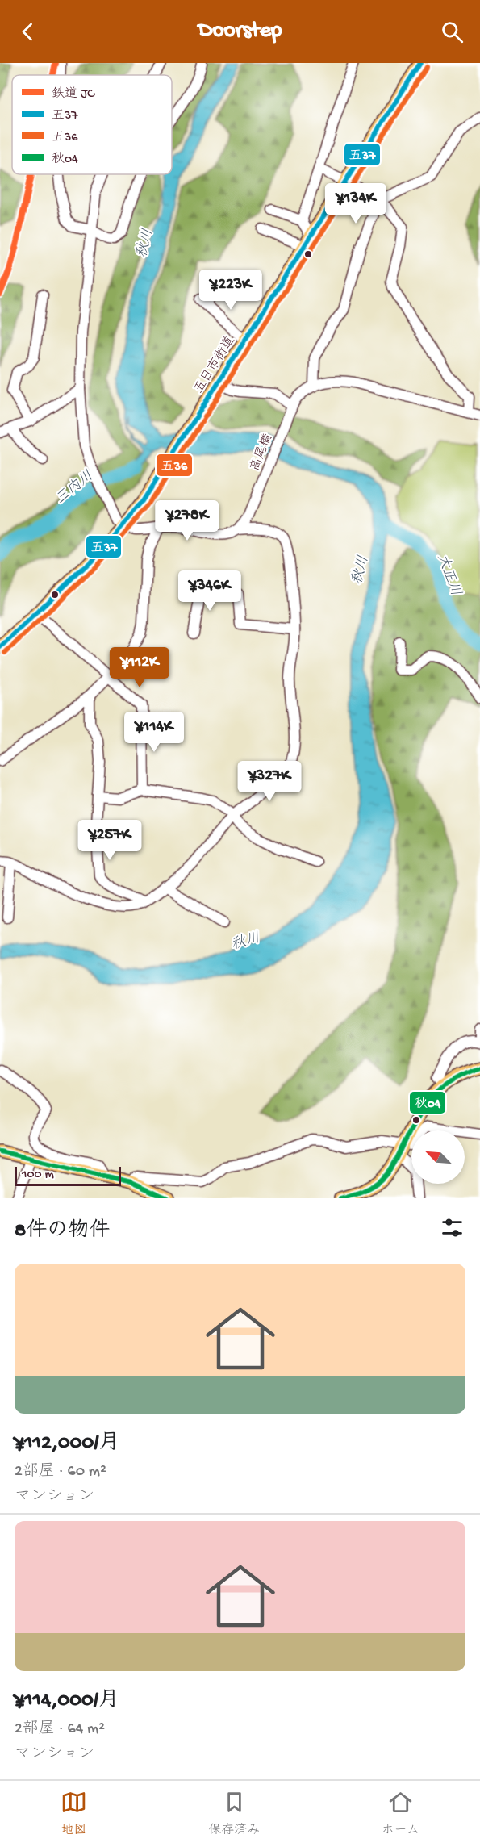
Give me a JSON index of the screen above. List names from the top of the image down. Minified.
{"streets":{"main road":["五日市街道"],"street":["高尾橋"]},"water":["秋川","三内川","大正川"],"lines":["rail line JC","transit line 五37","transit line 五36","transit line 秋04"],"legend":["鉄道 JC","五37","五36","秋04"],"scale_bar":"100 m","north":"top left","page":{"header":"Doorstep","price":["¥134K","¥223K","¥278K","¥346K","¥112K","¥114K","¥327K","¥257K"],"scale":"100 m","heading":"8件の物件","list":[{"name":"¥112,000/月","note":"2部屋 · 60 m² · マンション"},{"name":"¥114,000/月","note":"2部屋 · 64 m² · マンション"}],"tabs":["地図","保存済み","ホーム"]}}
